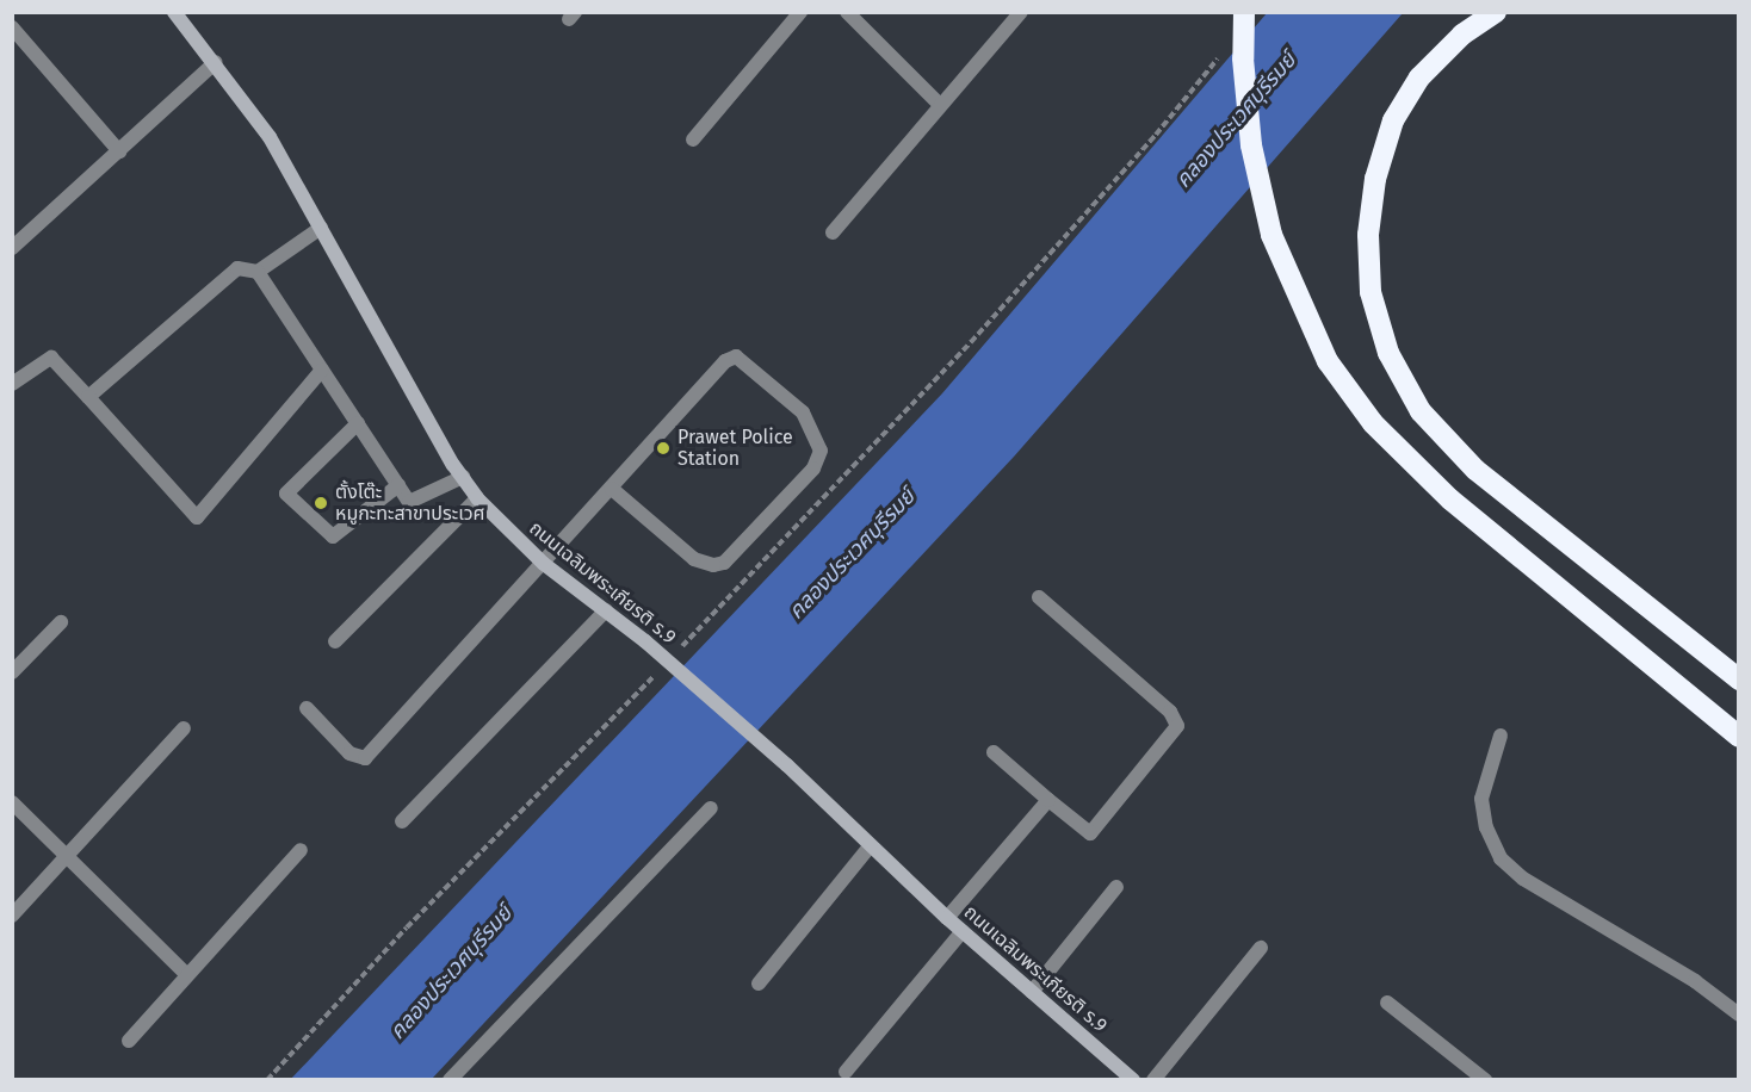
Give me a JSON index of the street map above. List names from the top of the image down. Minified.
{"streets":{"street":["ถนนเฉลิมพระเกียรติ ร.9"]},"water":["คลองประเวศบุรีรมย์"],"places":["Prawet Police Station","ตั้งโต๊ะ หมูกะทะสาขาประเวศ"]}
